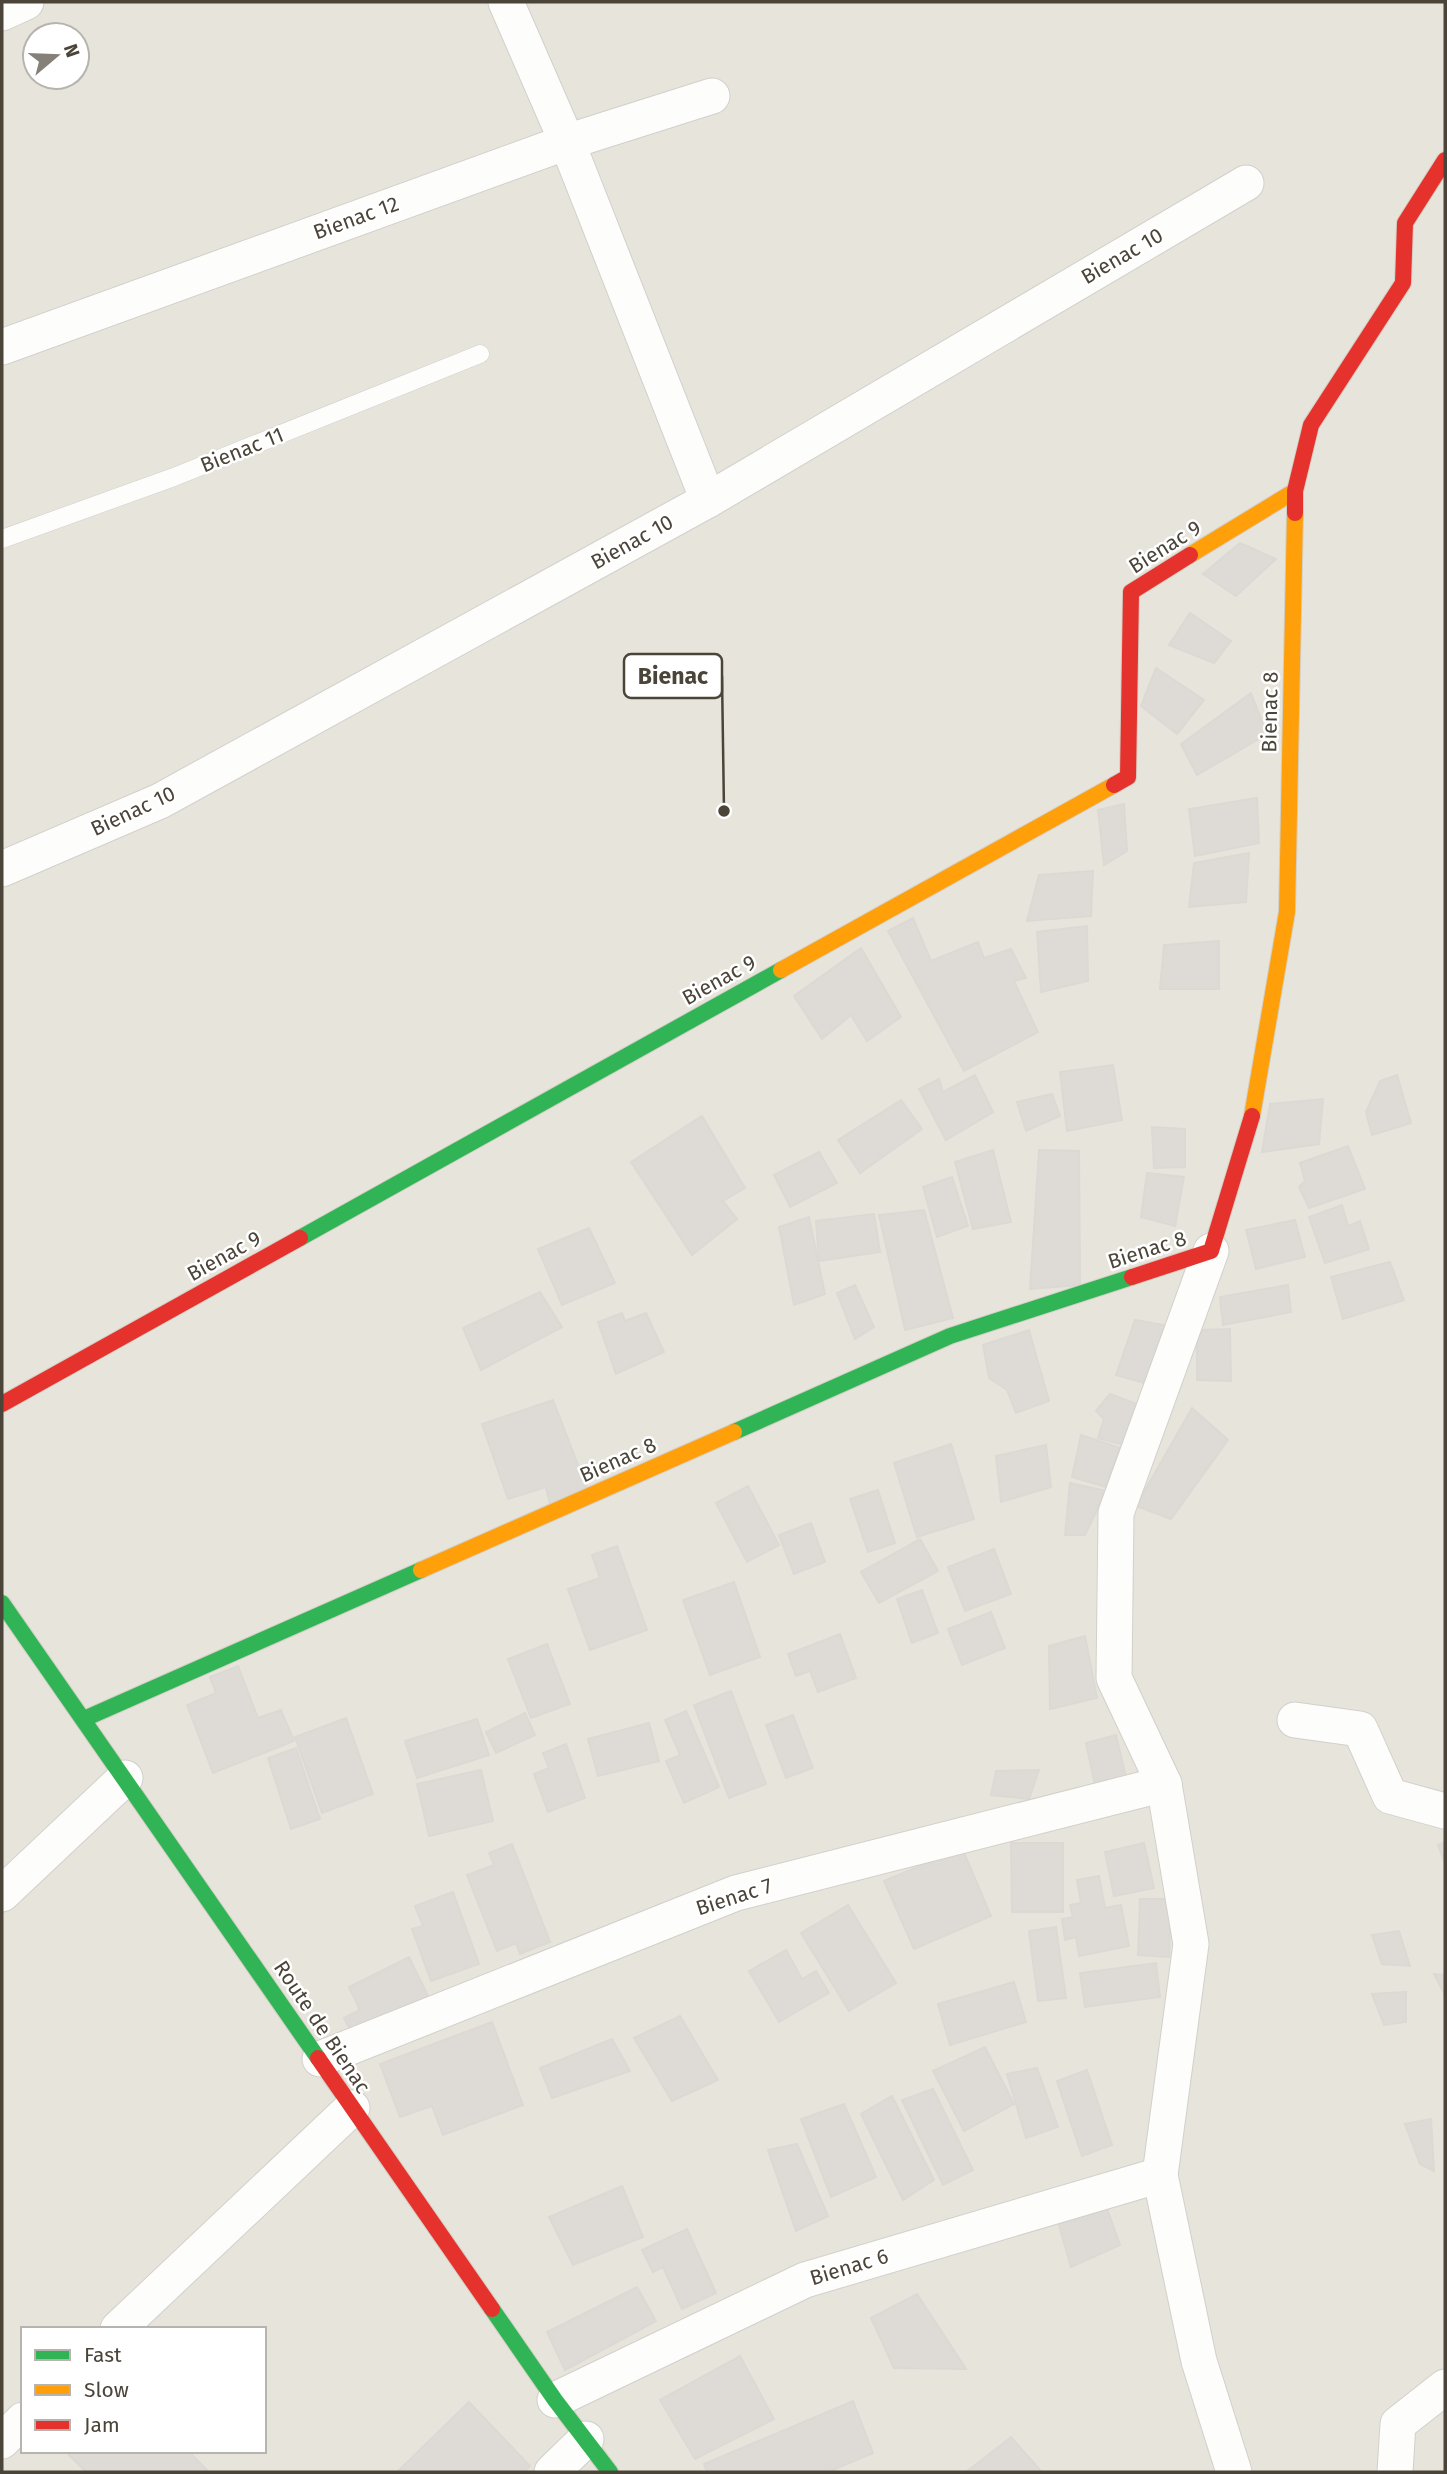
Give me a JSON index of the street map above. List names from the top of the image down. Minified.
{"streets":{"street":["Bienac 12","Bienac 10","Bienac 9","Bienac 8","Bienac 7","Route de Bienac","Bienac 6"],"lane":["Bienac 11"]},"crossings":[["Bienac 9","Bienac 8"],["Bienac 8","Route de Bienac"],["Bienac 7","Route de Bienac"],["Route de Bienac","Bienac 6"]],"places":["Bienac"],"legend":["Fast","Slow","Jam"],"north":"right"}
